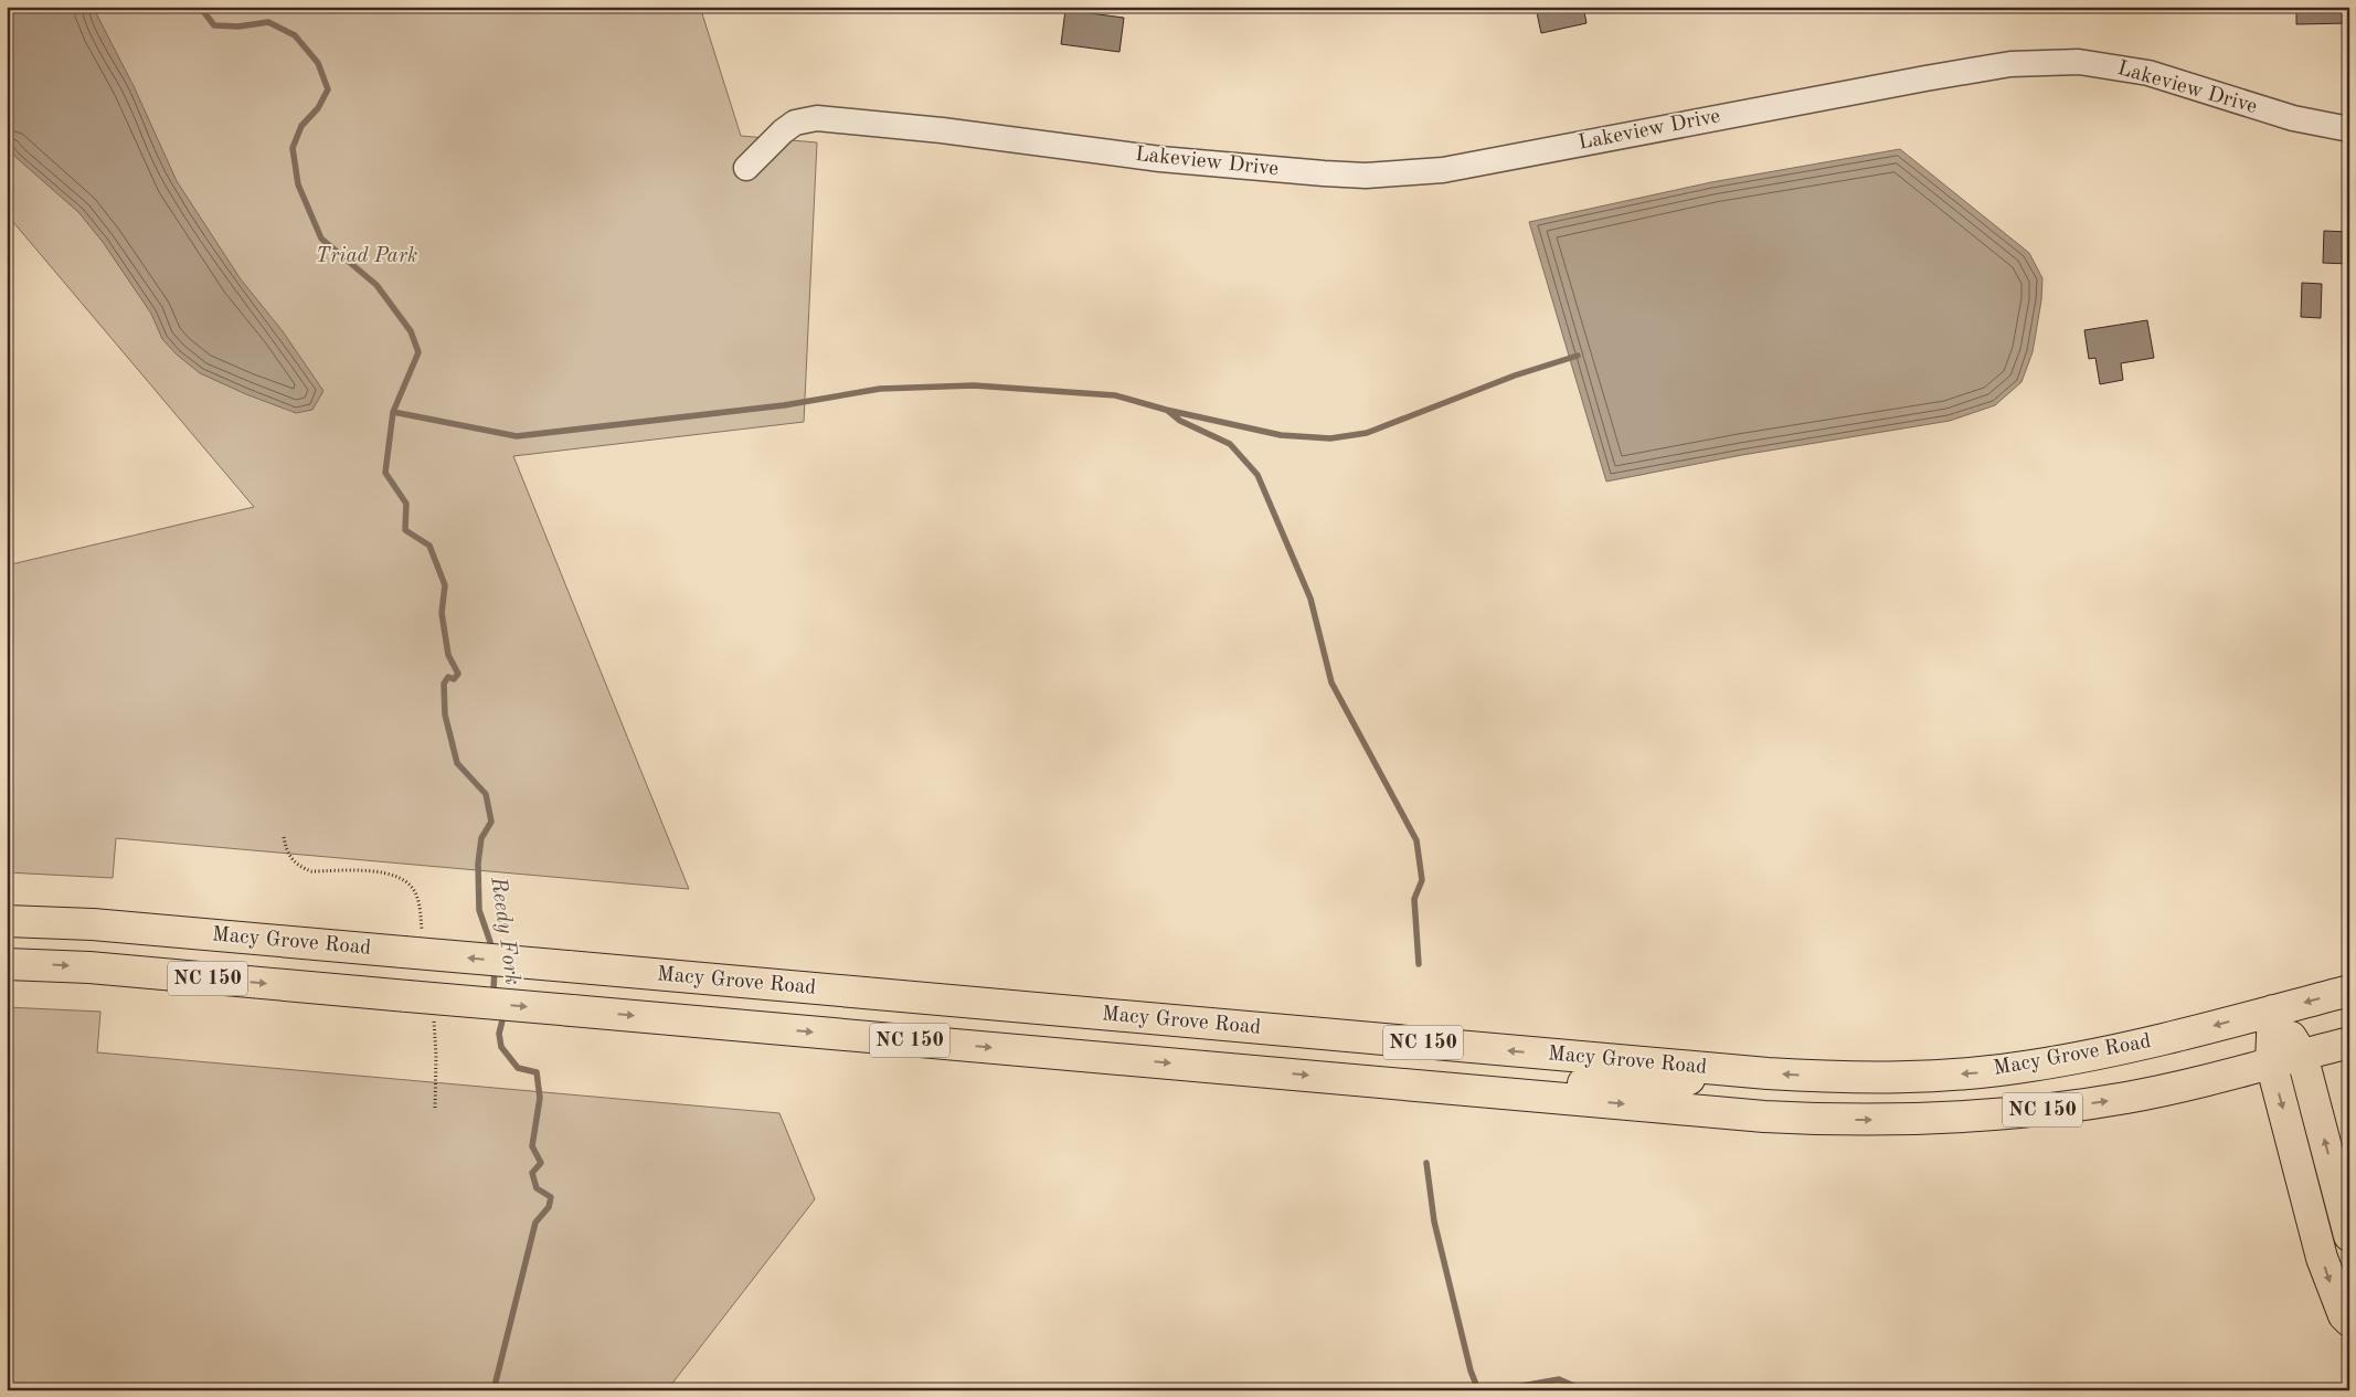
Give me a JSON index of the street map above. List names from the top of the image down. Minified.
{"streets":{"main road":["Macy Grove Road","NC 150"],"street":["Lakeview Drive"]},"water":["Reedy Fork"],"parks":["Triad Park"]}
